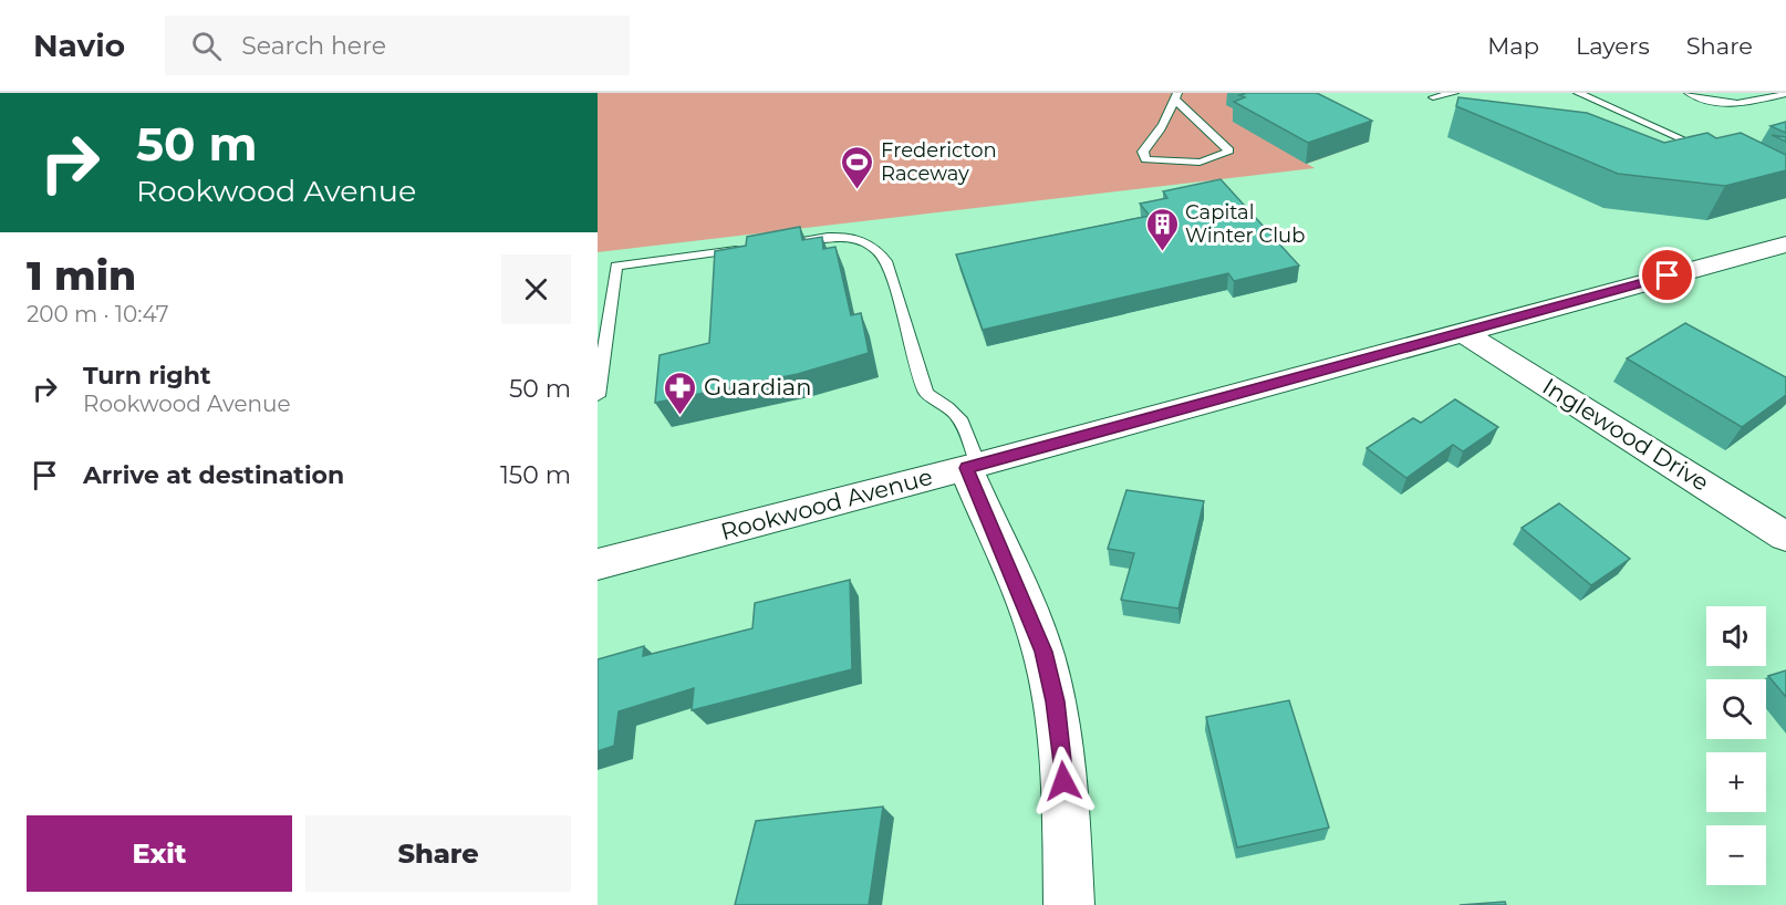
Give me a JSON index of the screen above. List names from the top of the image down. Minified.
{"streets":{"street":["Inglewood Drive","Rookwood Avenue"]},"crossings":[["Inglewood Drive","Rookwood Avenue"]],"places":{"sports":["Fredericton Raceway"],"building":["Capital Winter Club"],"pharmacy":["Guardian"]},"page":{"header":"Navio","search":"Search here","nav":["Map","Layers","Share"],"turn":["50 m","Rookwood Avenue"],"heading":["1 min","200 m · 10:47"],"list":[{"name":"Turn right","note":"Rookwood Avenue","value":"50 m"},{"name":"Arrive at destination","value":"150 m"}],"map_buttons":["+","−"],"buttons":["Exit","Share"]}}
